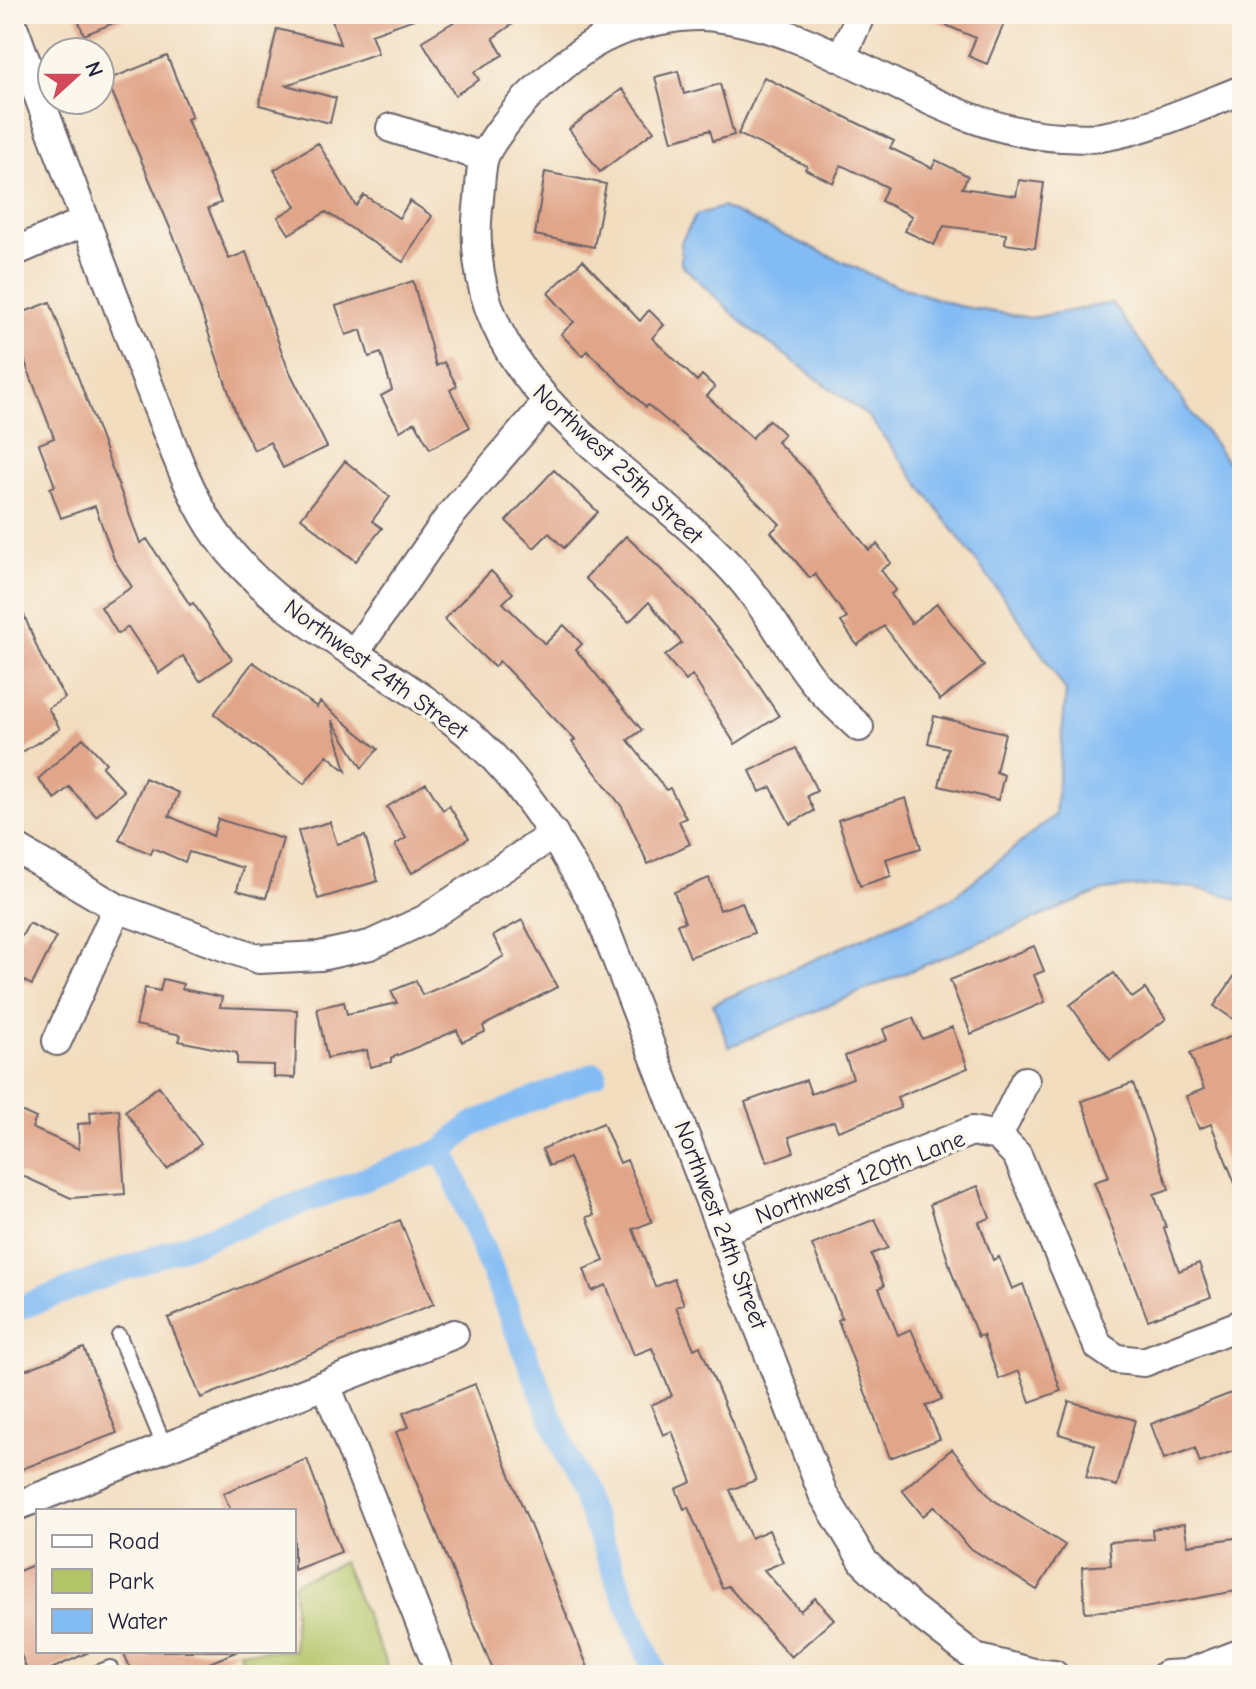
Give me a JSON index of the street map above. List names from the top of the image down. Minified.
{"streets":{"street":["Northwest 25th Street","Northwest 24th Street","Northwest 120th Lane"]},"crossings":[["Northwest 24th Street","Northwest 120th Lane"]],"legend":["Road","Park","Water"],"north":"right"}
